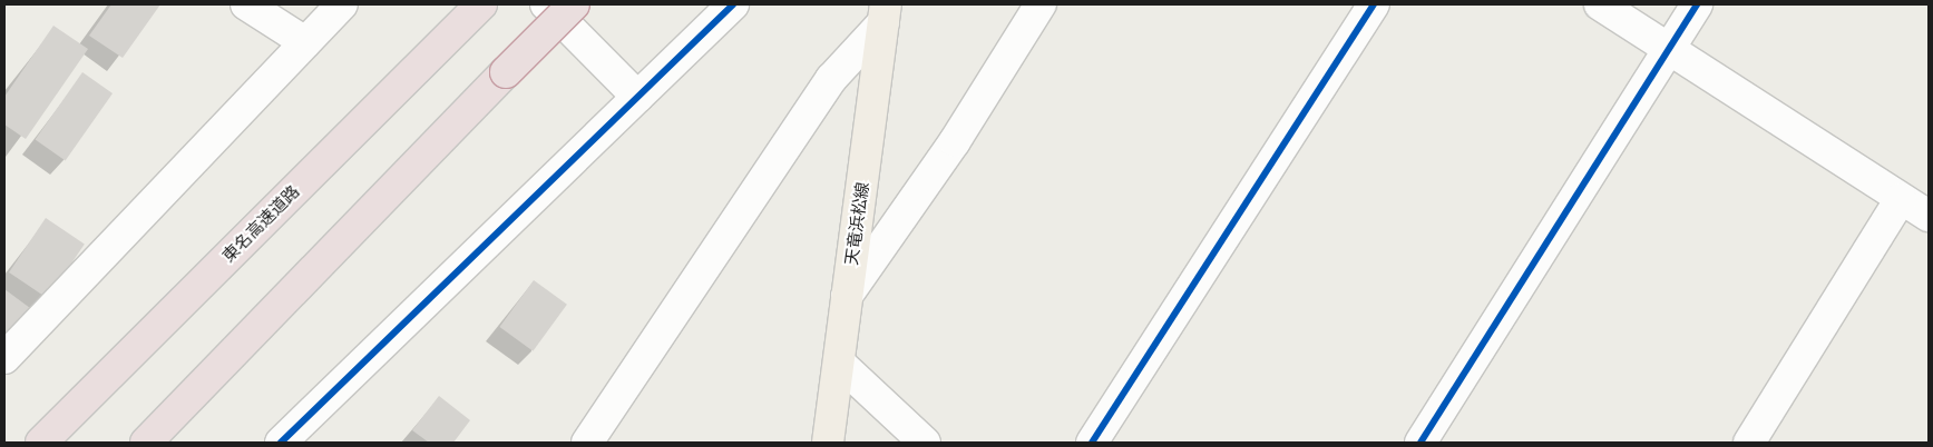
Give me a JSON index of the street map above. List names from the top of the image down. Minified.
{"streets":{"highway":["東名高速道路"],"main road":["天竜浜松線"]}}
